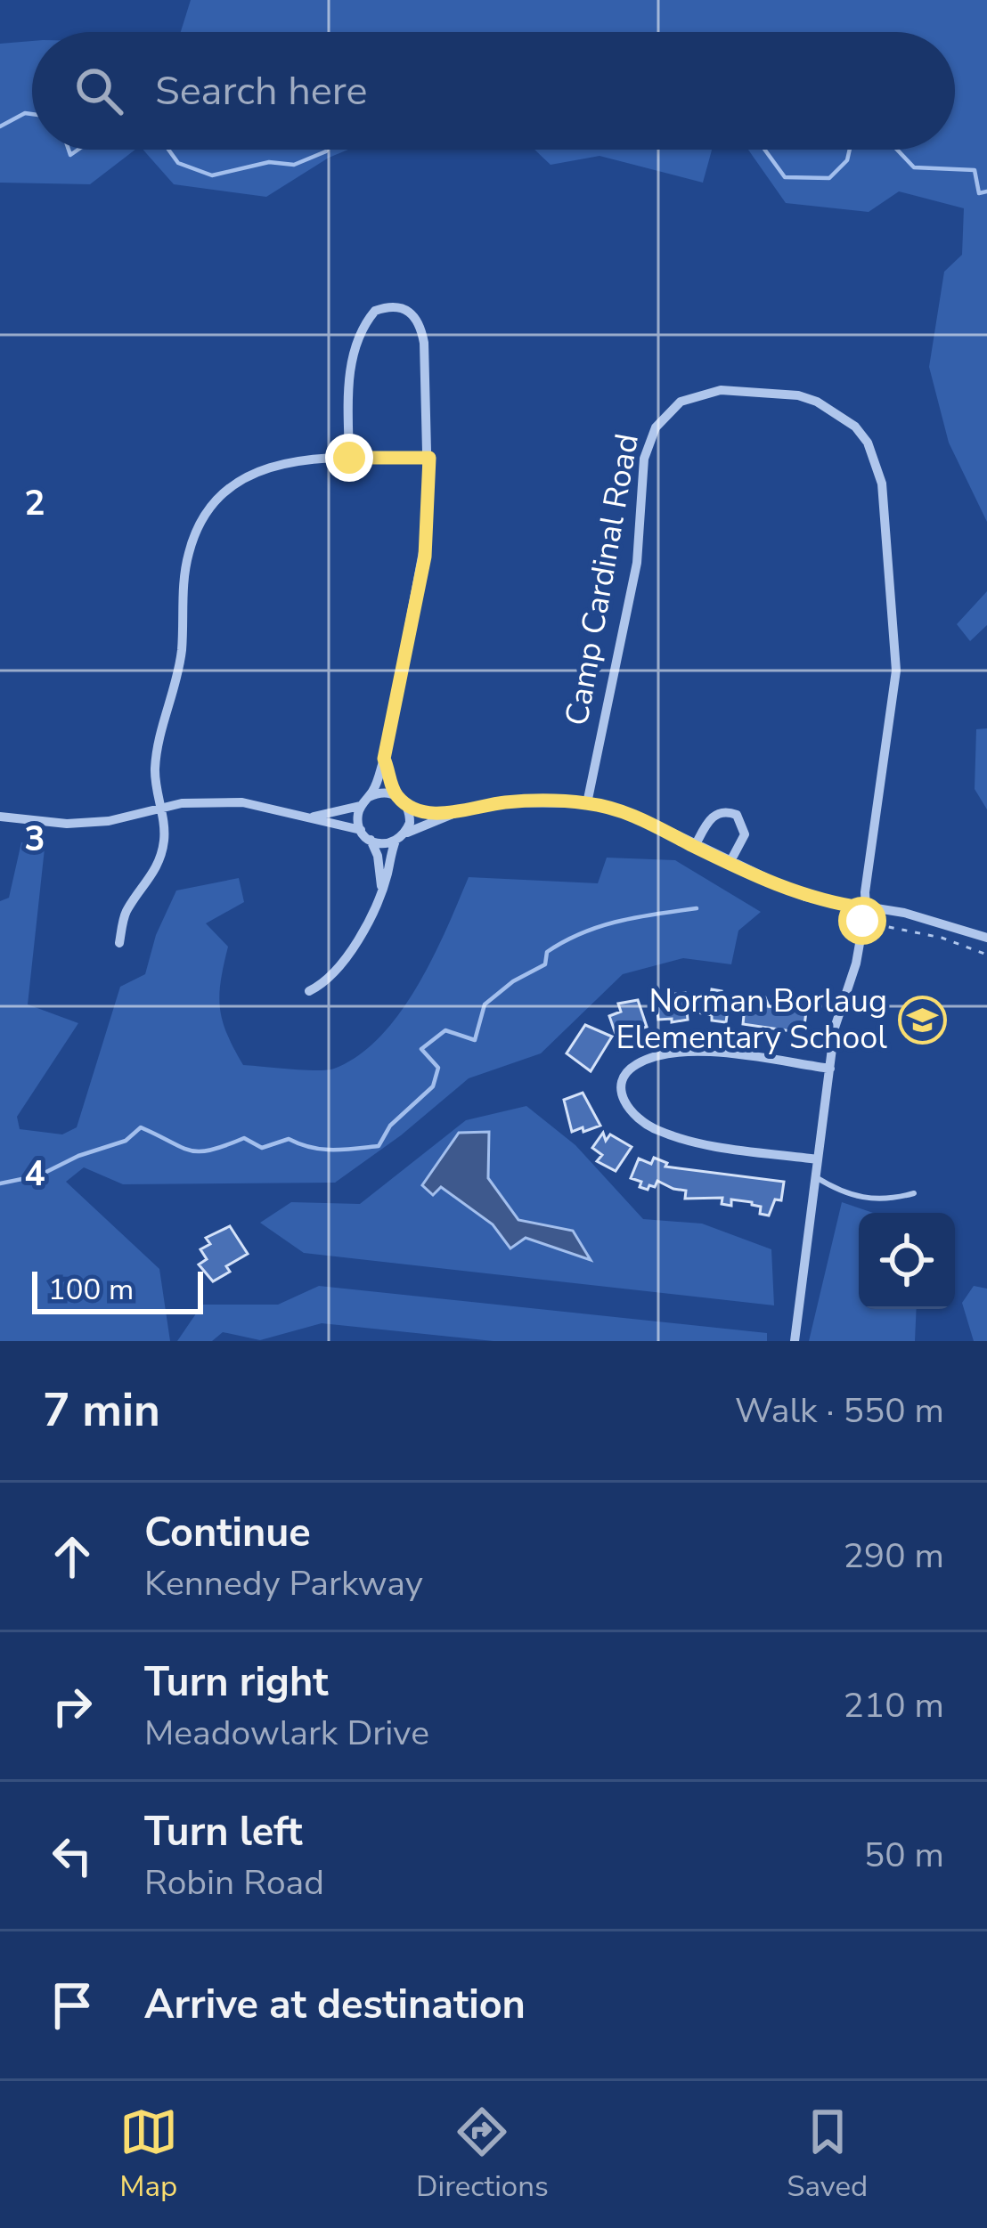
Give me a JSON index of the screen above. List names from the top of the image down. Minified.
{"streets":{"street":["Camp Cardinal Road"]},"places":{"school or university":["Norman Borlaug Elementary School"]},"scale_bar":"100 m","page":{"search":"Search here","scale":"100 m","heading":["7 min","Walk · 550 m"],"list":[["Continue","Kennedy Parkway","290 m"],["Turn right","Meadowlark Drive","210 m"],["Turn left","Robin Road","50 m"],"Arrive at destination"],"nav":["Map","Directions","Saved"]},"grid":{"rows":["2","3","4"]}}
